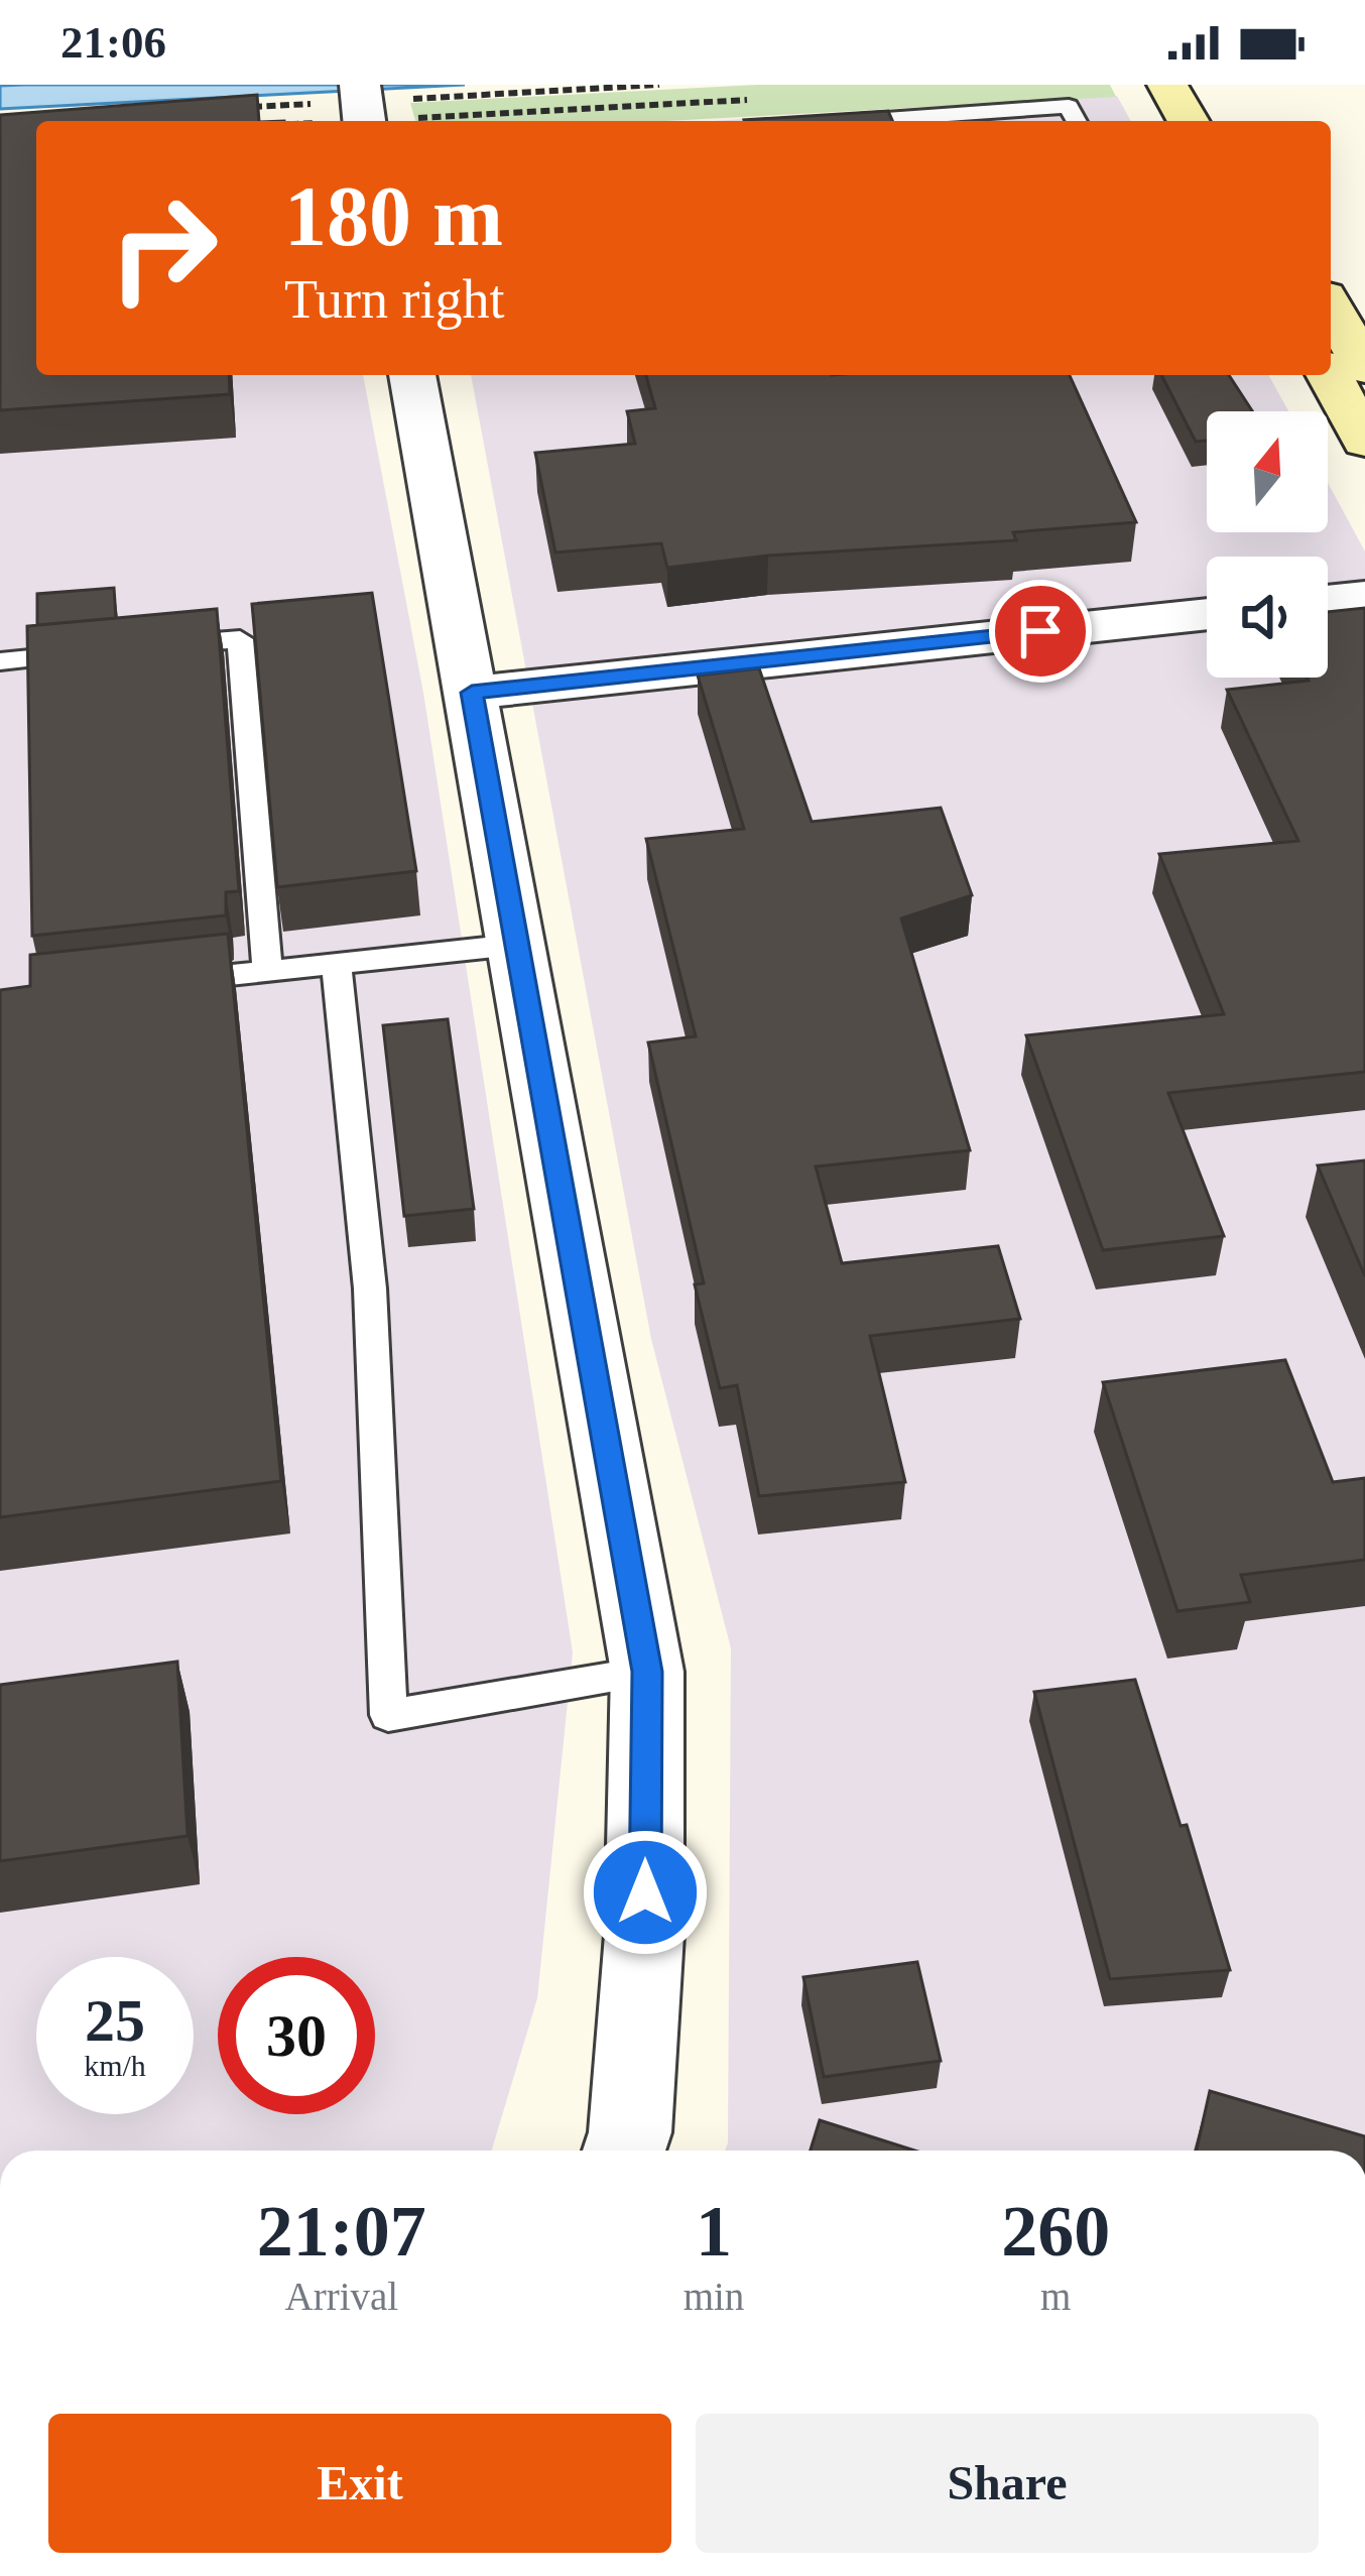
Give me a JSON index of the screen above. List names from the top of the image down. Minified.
{"north":"top","page":{"status":"21:06","turn":["180 m","Turn right"],"speed":"25 km/h","limit":"30","eta":["21:07","Arrival","1","min","260","m"],"buttons":["Exit","Share"]}}
